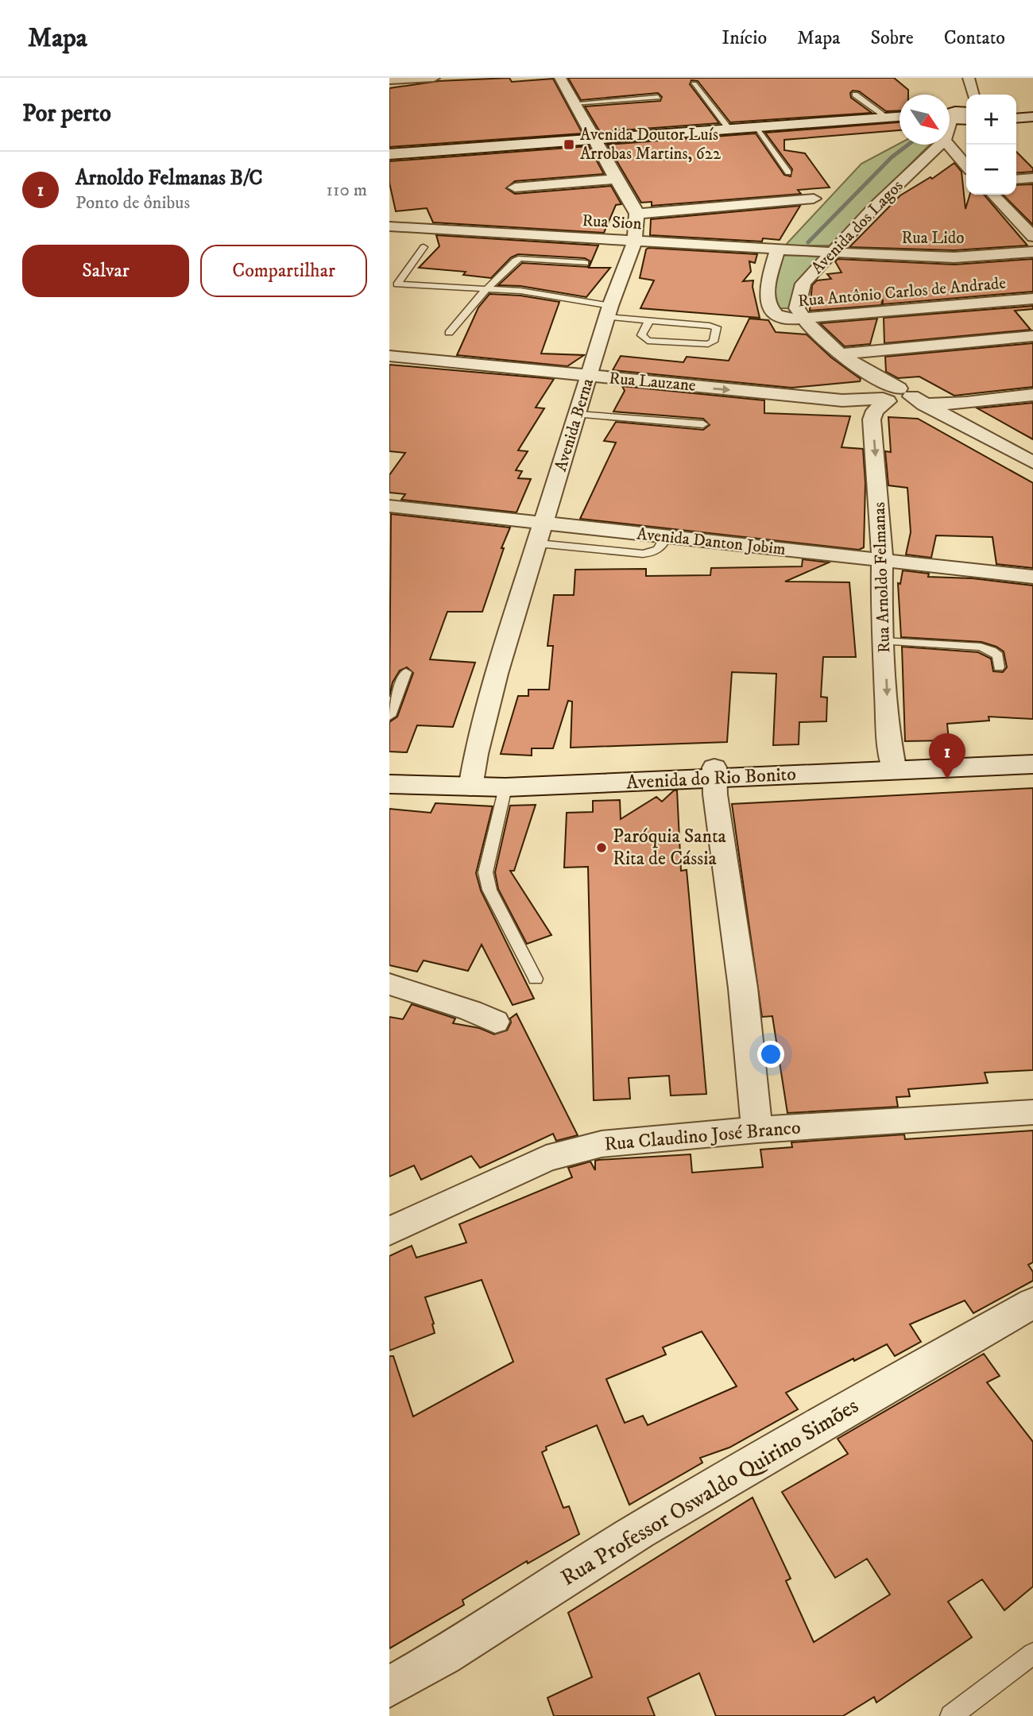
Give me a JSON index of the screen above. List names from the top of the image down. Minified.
{"streets":{"main road":["Avenida do Rio Bonito"],"street":["Rua Sion","Avenida dos Lagos","Rua Lido","Rua Antônio Carlos de Andrade","Rua Lauzane","Avenida Berna","Avenida Danton Jobim","Rua Arnoldo Felmanas","Rua Claudino José Branco","Rua Professor Oswaldo Quirino Simões"]},"crossings":[["Rua Sion","Avenida dos Lagos"],["Rua Sion","Rua Lido"],["Rua Sion","Rua Antônio Carlos de Andrade"],["Rua Sion","Avenida Berna"],["Avenida dos Lagos","Rua Lido"],["Avenida dos Lagos","Rua Antônio Carlos de Andrade"],["Rua Lauzane","Avenida Berna"],["Rua Lauzane","Rua Arnoldo Felmanas"],["Avenida Berna","Avenida Danton Jobim"],["Avenida Berna","Avenida do Rio Bonito"],["Avenida Danton Jobim","Rua Arnoldo Felmanas"],["Rua Arnoldo Felmanas","Avenida do Rio Bonito"]],"one_way":["Rua Arnoldo Felmanas"],"places":{"transit":["Avenida Doutor Luís Arrobas Martins, 622"],"other":["Paróquia Santa Rita de Cássia"]},"north":"bottom right","page":{"header":"Mapa","nav":["Início","Mapa","Sobre","Contato"],"heading":"Por perto","map_buttons":["+","−"],"list":[{"mark":"1","name":"Arnoldo Felmanas B/C","note":"Ponto de ônibus","value":"110 m"}],"buttons":["Salvar","Compartilhar"],"pins":"1"}}
